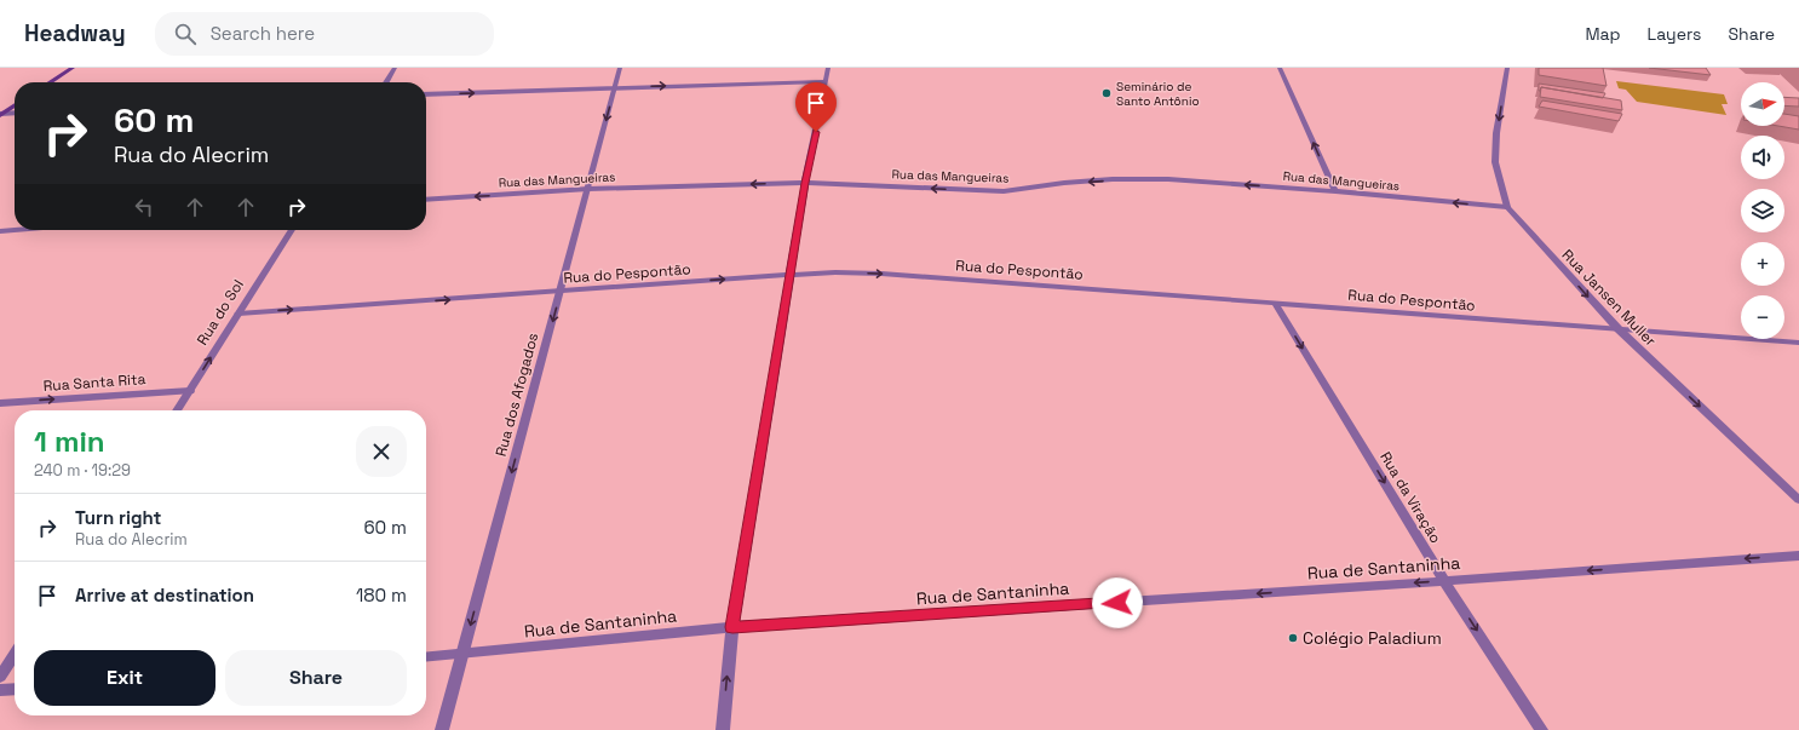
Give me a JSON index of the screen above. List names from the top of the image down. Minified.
{"streets":{"street":["Rua das Mangueiras","Rua do Pespontão","Rua Jansen Muller","Rua do Sol","Rua Santa Rita","Rua dos Afogados","Rua da Viração","Rua de Santaninha"]},"crossings":[["Rua das Mangueiras","Rua Jansen Muller"],["Rua das Mangueiras","Rua dos Afogados"],["Rua do Pespontão","Rua Jansen Muller"],["Rua do Pespontão","Rua do Sol"],["Rua do Pespontão","Rua dos Afogados"],["Rua do Pespontão","Rua da Viração"],["Rua do Sol","Rua Santa Rita"],["Rua dos Afogados","Rua de Santaninha"],["Rua da Viração","Rua de Santaninha"]],"one_way":["Rua das Mangueiras","Rua do Pespontão","Rua Jansen Muller","Rua do Sol","Rua Santa Rita","Rua dos Afogados","Rua da Viração","Rua de Santaninha"],"places":["Seminário de Santo Antônio","Colégio Paladium"],"north":"right","page":{"header":"Headway","search":"Search here","nav":["Map","Layers","Share"],"map_buttons":["+","−"],"turn":["60 m","Rua do Alecrim"],"heading":["1 min","240 m · 19:29"],"list":[{"name":"Turn right","note":"Rua do Alecrim","value":"60 m"},{"name":"Arrive at destination","value":"180 m"}],"buttons":["Exit","Share"]}}
